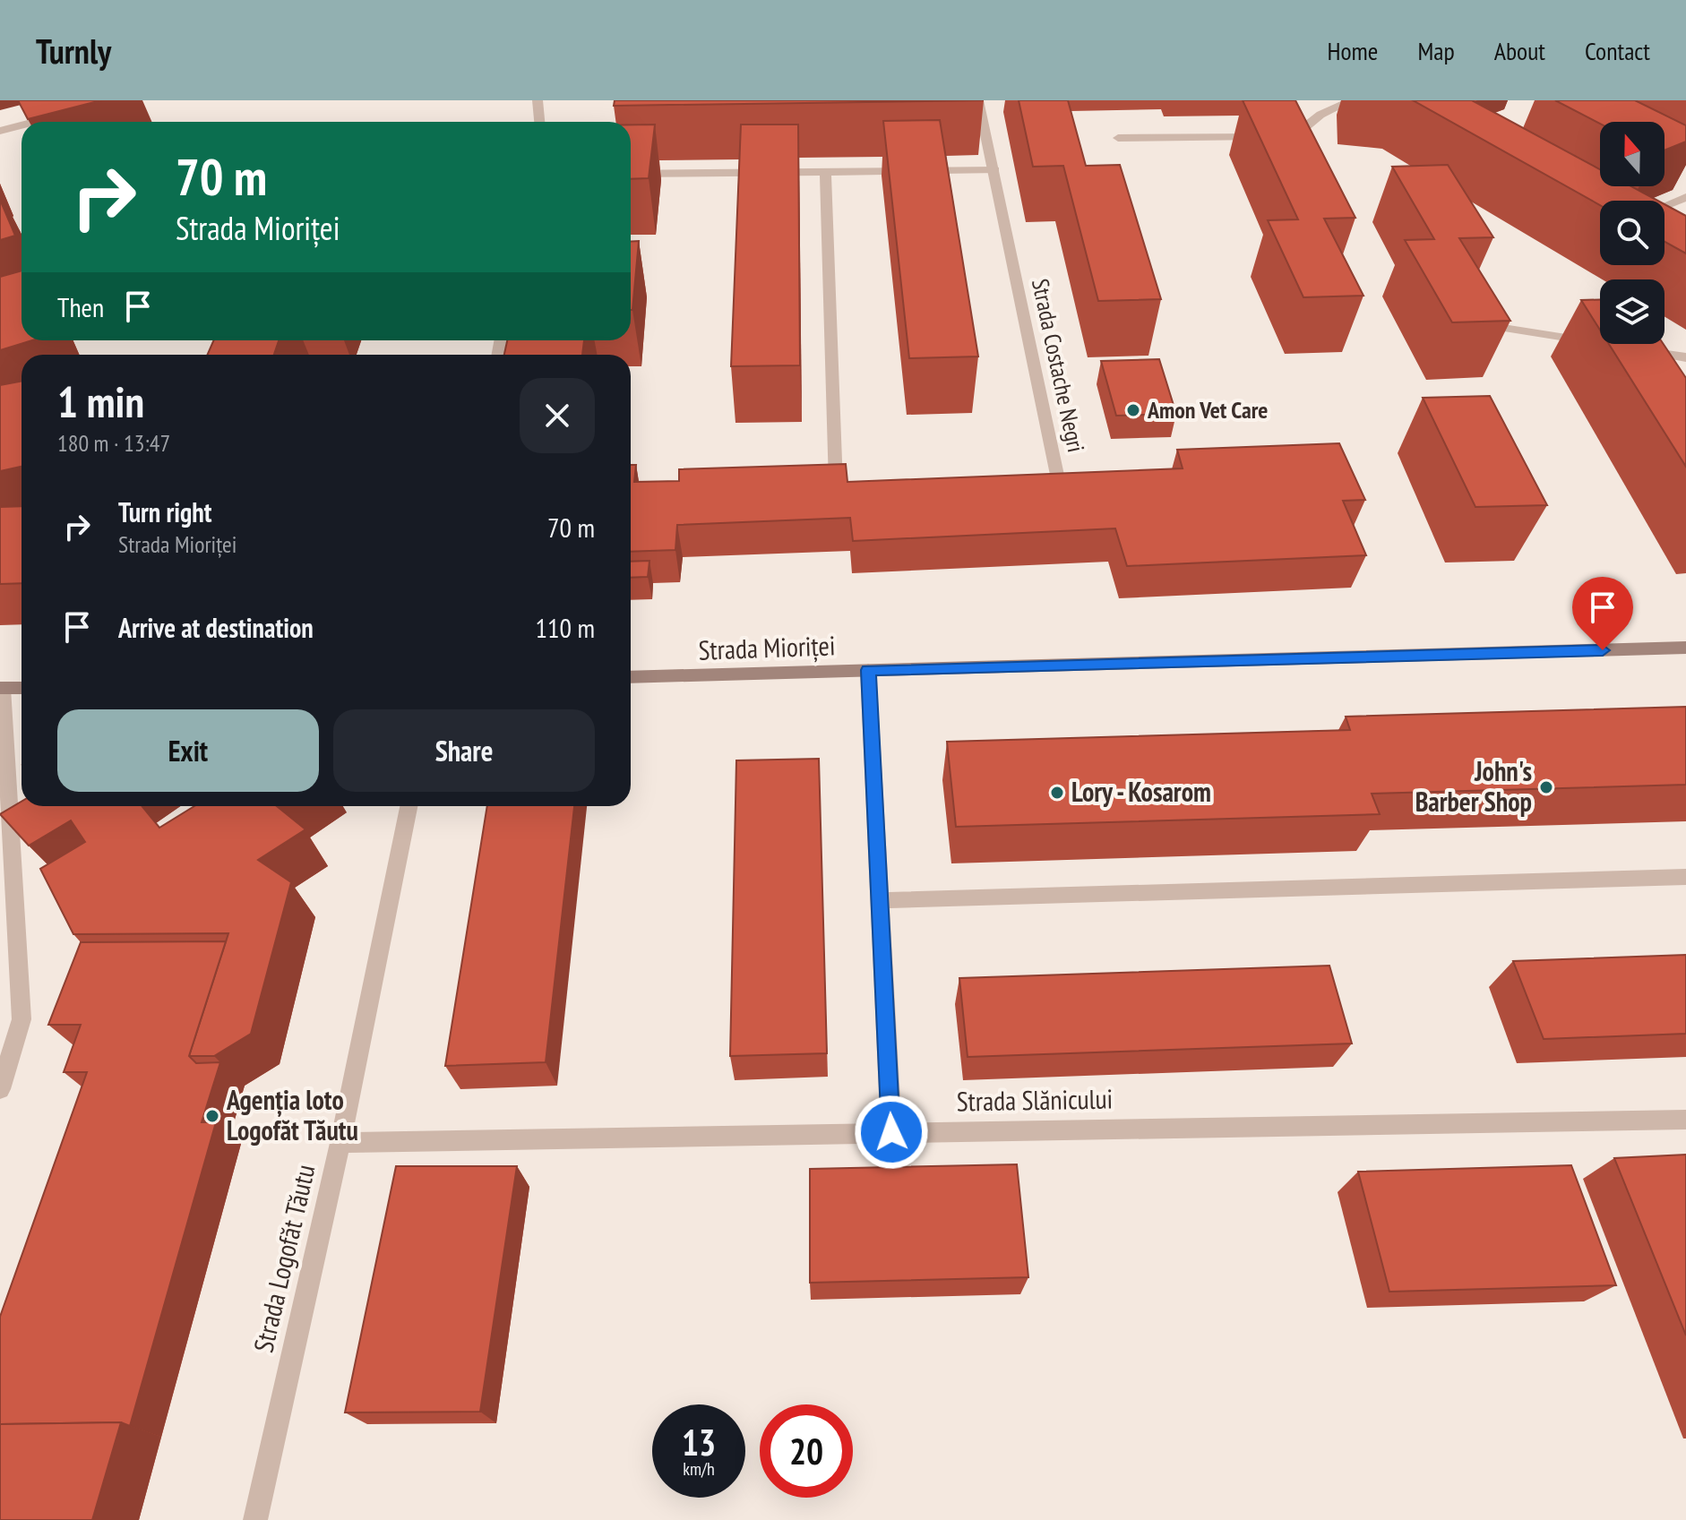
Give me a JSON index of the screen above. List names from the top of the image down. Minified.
{"streets":{"main road":["Strada Mioriței"],"street":["Strada Costache Negri","Strada Slănicului","Strada Logofăt Tăutu"]},"crossings":[["Strada Slănicului","Strada Logofăt Tăutu"]],"places":["Amon Vet Care","John's Barber Shop","Lory - Kosarom","Agenția loto Logofăt Tăutu"],"north":"top","page":{"header":"Turnly","nav":["Home","Map","About","Contact"],"turn":["70 m","Strada Mioriței"],"then":"Then","heading":["1 min","180 m · 13:47"],"list":[{"name":"Turn right","note":"Strada Mioriței","value":"70 m"},{"name":"Arrive at destination","value":"110 m"}],"buttons":["Exit","Share"],"speed":"13 km/h","limit":"20"}}
